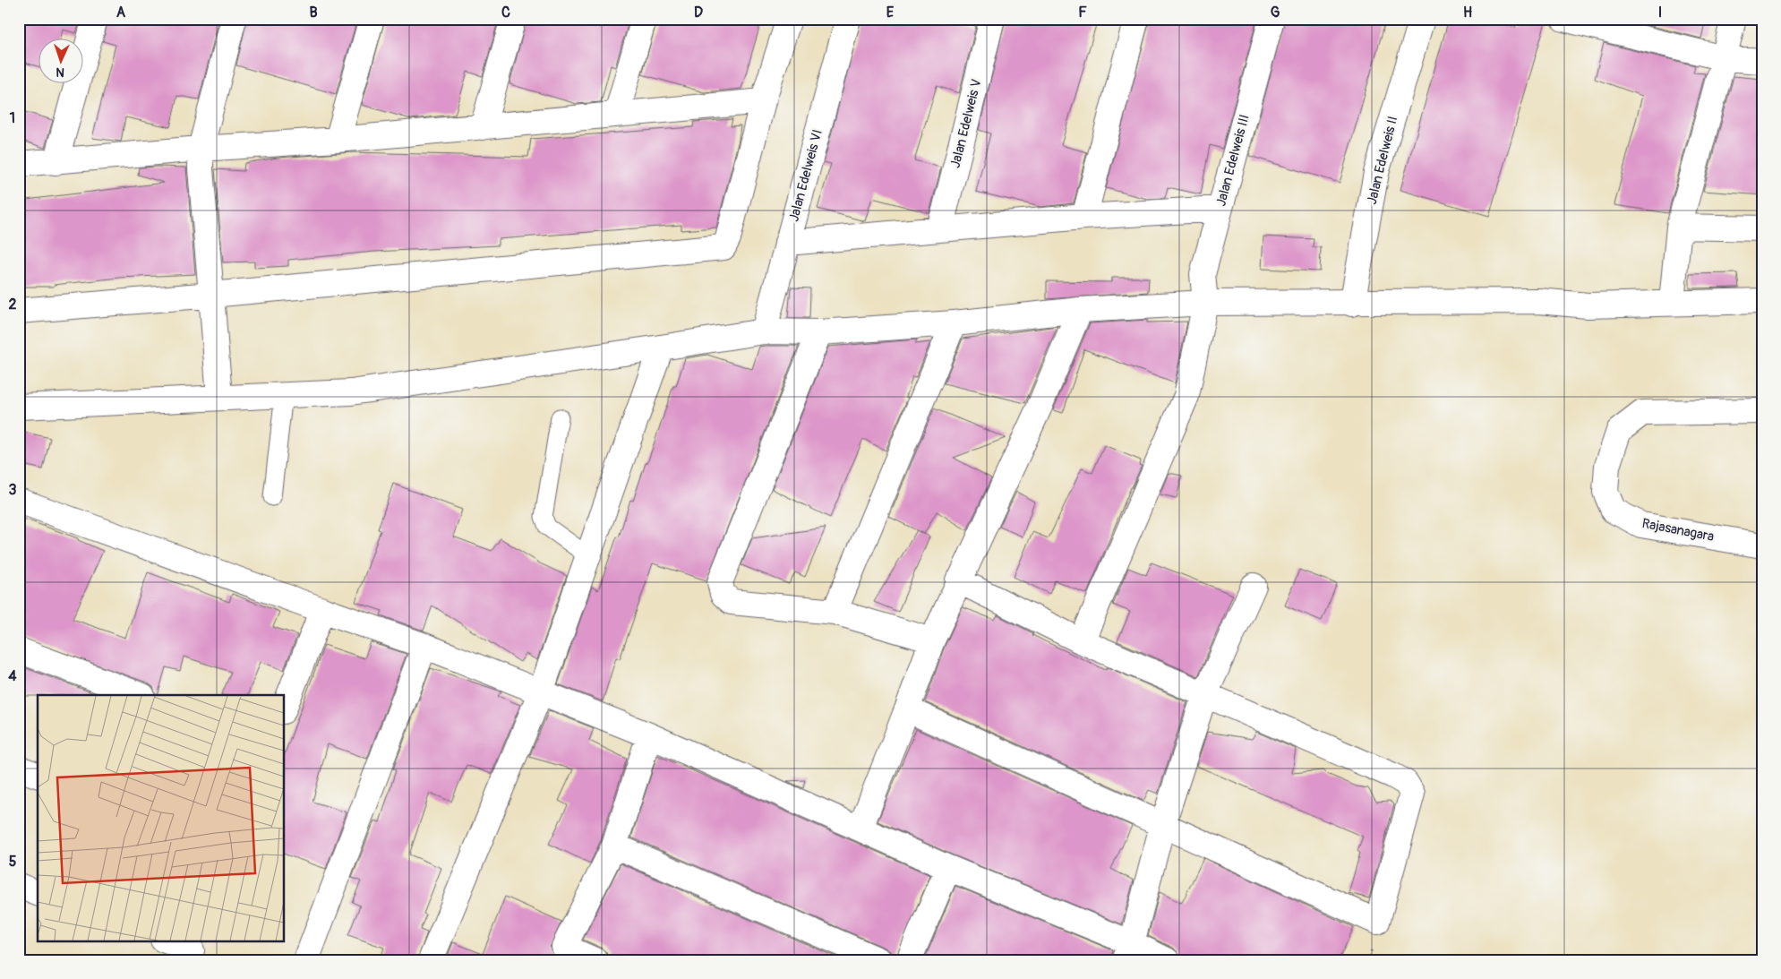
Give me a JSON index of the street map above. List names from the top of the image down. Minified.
{"streets":{"street":["Jalan Edelweis V","Jalan Edelweis III","Jalan Edelweis II","Jalan Edelweis VI","Rajasanagara"]},"north":"bottom","grid":{"columns":["A","B","C","D","E","F","G","H","I"],"rows":["1","2","3","4","5"]}}
